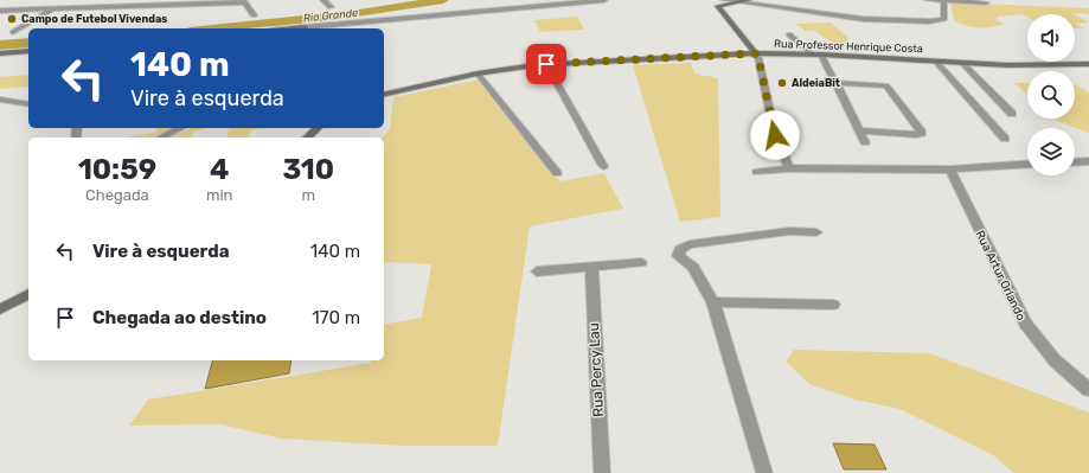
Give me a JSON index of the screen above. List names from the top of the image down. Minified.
{"streets":{"street":["Rua Professor Henrique Costa","Rua Artur Orlando","Rua Percy Lau"]},"water":["Rio Grande"],"places":["Campo de Futebol Vivendas","AldeiaBit"],"page":{"turn":["140 m","Vire à esquerda"],"eta":["10:59","Chegada","4","min","310","m"],"list":[{"name":"Vire à esquerda","value":"140 m"},{"name":"Chegada ao destino","value":"170 m"}]}}
